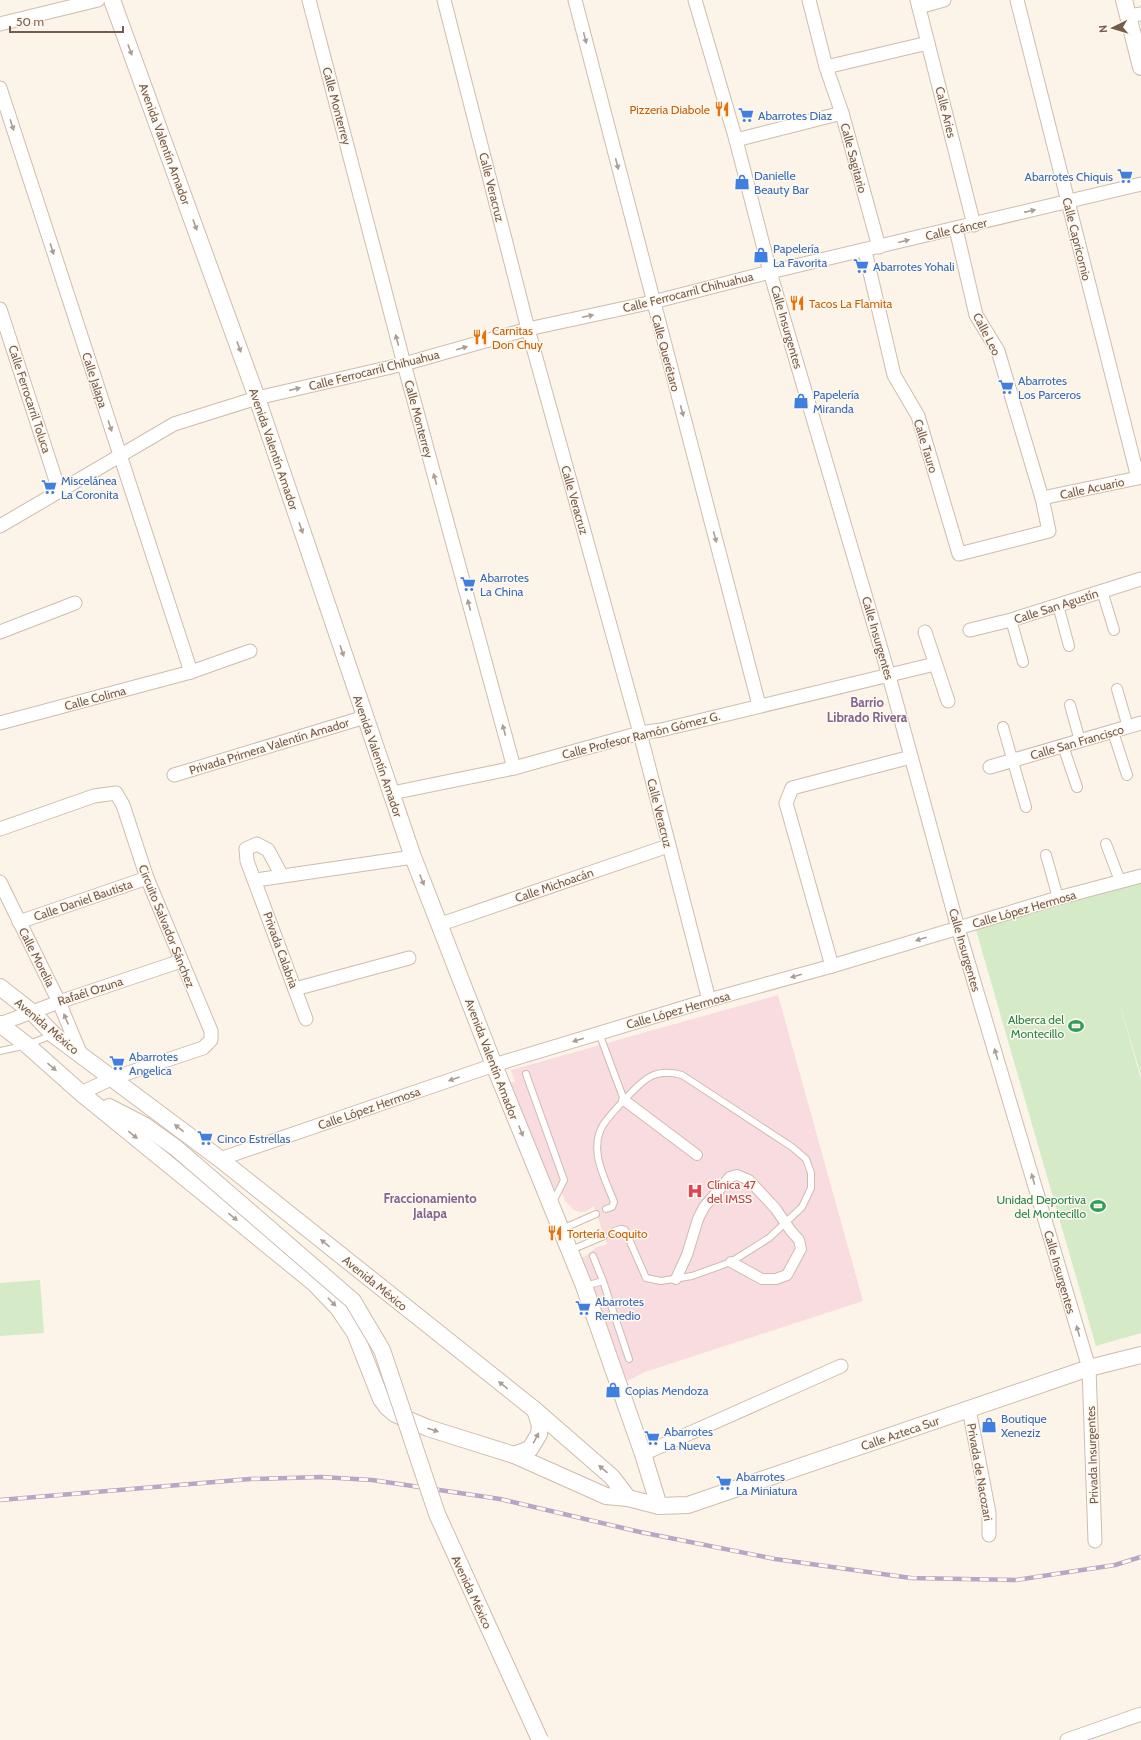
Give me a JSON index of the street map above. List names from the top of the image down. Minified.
{"streets":{"street":["Calle Monterrey","Calle Aries","Avenida Valentín Amador","Calle Sagitario","Calle Veracruz","Calle Cáncer","Calle Capricornio","Calle Ferrocarril Chihuahua","Calle Insurgentes","Calle Leo","Calle Querétaro","Calle Jalapa","Calle Ferrocarril Toluca","Calle Tauro","Calle Acuario","Calle San Agustín","Calle Colima","Calle Profesor Ramón Gómez G.","Calle San Francisco","Privada Primera Valentín Amador","Calle Michoacán","Calle Daniel Bautista","Calle López Hermosa","Circuito Salvador Sánchez","Privada Calabria","Calle Morelia","Rafaél Ozuna","Avenida México","Calle Azteca Sur","Privada Insurgentes","Privada de Nacozari"]},"crossings":[["Calle Monterrey","Calle Ferrocarril Chihuahua"],["Calle Monterrey","Calle Profesor Ramón Gómez G."],["Calle Aries","Calle Cáncer"],["Avenida Valentín Amador","Calle Ferrocarril Chihuahua"],["Avenida Valentín Amador","Calle Profesor Ramón Gómez G."],["Avenida Valentín Amador","Privada Primera Valentín Amador"],["Avenida Valentín Amador","Calle Michoacán"],["Avenida Valentín Amador","Calle López Hermosa"],["Avenida Valentín Amador","Avenida México"],["Avenida Valentín Amador","Calle Azteca Sur"],["Calle Sagitario","Calle Cáncer"],["Calle Veracruz","Calle Ferrocarril Chihuahua"],["Calle Veracruz","Calle Profesor Ramón Gómez G."],["Calle Veracruz","Calle Michoacán"],["Calle Veracruz","Calle López Hermosa"],["Calle Cáncer","Calle Capricornio"],["Calle Cáncer","Calle Ferrocarril Chihuahua"],["Calle Cáncer","Calle Insurgentes"],["Calle Cáncer","Calle Leo"],["Calle Cáncer","Calle Tauro"],["Calle Capricornio","Calle Acuario"],["Calle Ferrocarril Chihuahua","Calle Insurgentes"],["Calle Ferrocarril Chihuahua","Calle Querétaro"],["Calle Ferrocarril Chihuahua","Calle Jalapa"],["Calle Ferrocarril Chihuahua","Calle Ferrocarril Toluca"],["Calle Insurgentes","Calle Profesor Ramón Gómez G."],["Calle Insurgentes","Calle López Hermosa"],["Calle Insurgentes","Calle Azteca Sur"],["Calle Insurgentes","Privada Insurgentes"],["Calle Leo","Calle Tauro"],["Calle Leo","Calle Acuario"],["Calle Querétaro","Calle Profesor Ramón Gómez G."],["Calle Jalapa","Calle Colima"],["Calle Daniel Bautista","Circuito Salvador Sánchez"],["Calle Daniel Bautista","Calle Morelia"],["Calle López Hermosa","Avenida México"],["Circuito Salvador Sánchez","Rafaél Ozuna"],["Circuito Salvador Sánchez","Avenida México"],["Calle Morelia","Rafaél Ozuna"],["Calle Morelia","Avenida México"],["Rafaél Ozuna","Avenida México"],["Avenida México","Calle Azteca Sur"],["Calle Azteca Sur","Privada Insurgentes"],["Calle Azteca Sur","Privada de Nacozari"]],"one_way":["Calle Monterrey","Avenida Valentín Amador","Calle Cáncer","Calle Ferrocarril Chihuahua","Calle Querétaro","Calle Jalapa","Calle López Hermosa"],"districts":["Barrio Librado Rivera","Fraccionamiento Jalapa"],"places":{"restaurant":["Pizzeria Diabole","Tacos La Flamita","Carnitas Don Chuy","Tortería Coquito"],"supermarket":["Abarrotes Diaz","Abarrotes Chiquis","Abarrotes Yohali","Abarrotes Los Parceros","Miscelánea La Coronita","Abarrotes La China","Abarrotes Angelica","Cinco Estrellas","Abarrotes Remedio","Abarrotes La Nueva","Abarrotes La Miniatura"],"shop":["Danielle Beauty Bar","Papelería La Favorita","Papelería Miranda","Copias Mendoza","Boutique Xeneziz"],"sports":["Alberca del Montecillo","Unidad Deportiva del Montecillo"],"hospital":["Clínica 47 del IMSS"]},"scale_bar":"50 m","north":"left"}
